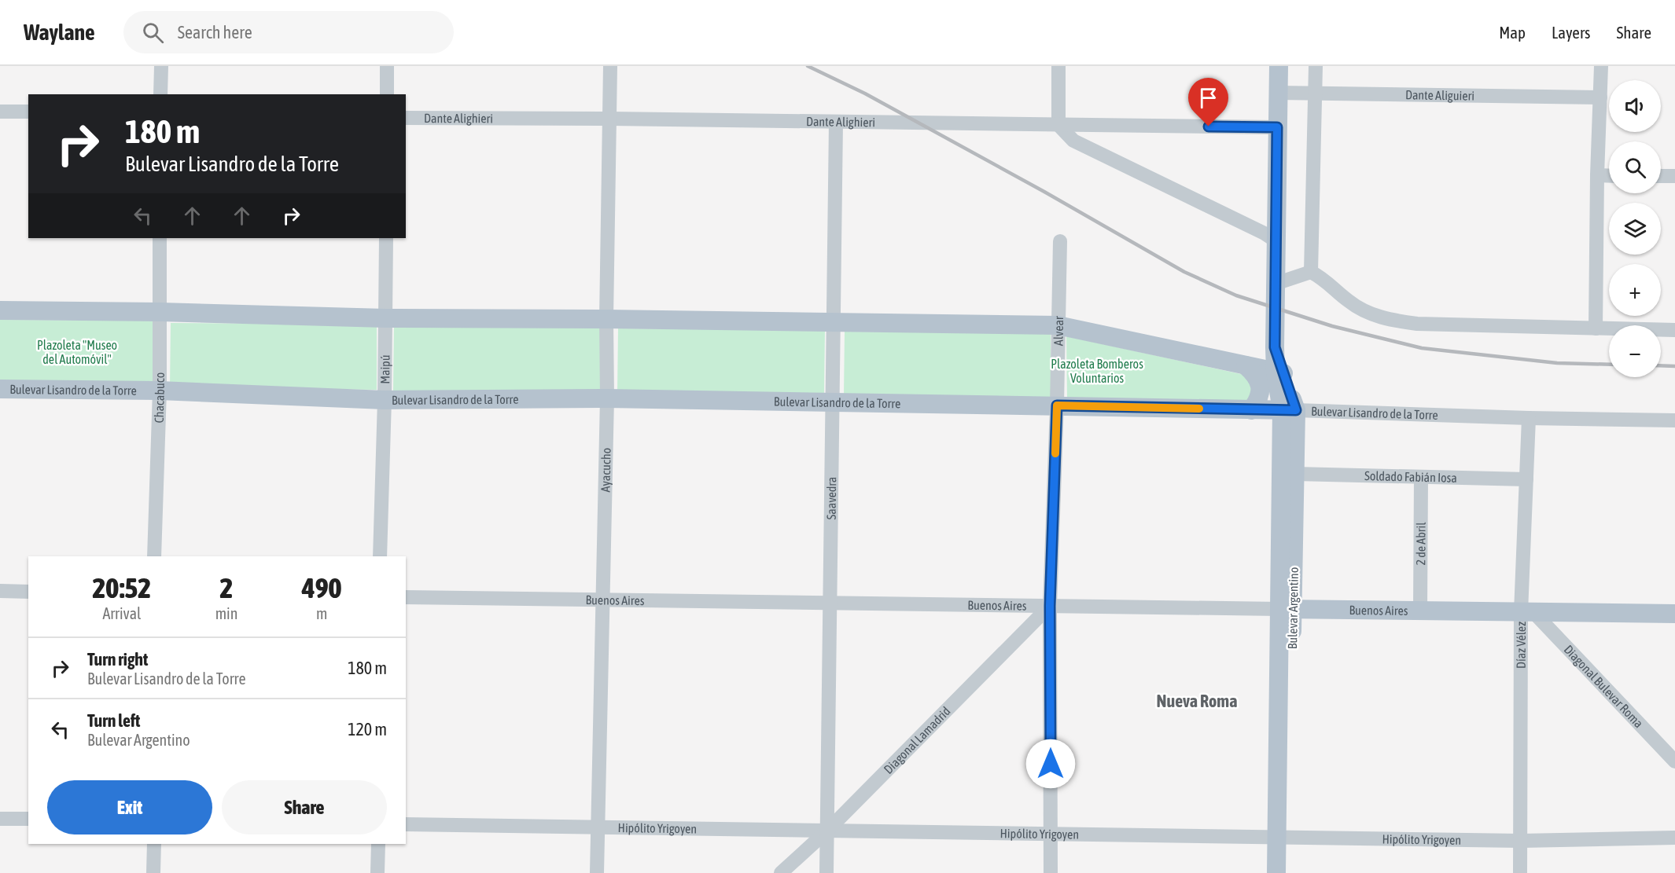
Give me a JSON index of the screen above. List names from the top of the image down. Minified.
{"streets":{"main road":["Bulevar Lisandro de la Torre","Buenos Aires","Bulevar Argentino"],"street":["Dante Aliguieri","Dante Alighieri","Alvear","Maipú","Chacabuco","Ayacucho","Soldado Fabián Iosa","Saavedra","2 de Abril","Díaz Vélez","Diagonal Bulevar Roma","Diagonal Lamadrid","Hipólito Yrigoyen"]},"crossings":[["Dante Aliguieri","Bulevar Argentino"],["Dante Alighieri","Ayacucho"],["Dante Alighieri","Saavedra"],["Dante Alighieri","Bulevar Argentino"],["Alvear","Bulevar Lisandro de la Torre"],["Alvear","Buenos Aires"],["Alvear","Diagonal Lamadrid"],["Alvear","Hipólito Yrigoyen"],["Maipú","Bulevar Lisandro de la Torre"],["Bulevar Lisandro de la Torre","Chacabuco"],["Bulevar Lisandro de la Torre","Ayacucho"],["Bulevar Lisandro de la Torre","Saavedra"],["Bulevar Lisandro de la Torre","Bulevar Argentino"],["Bulevar Lisandro de la Torre","Díaz Vélez"],["Ayacucho","Buenos Aires"],["Ayacucho","Hipólito Yrigoyen"],["Soldado Fabián Iosa","2 de Abril"],["Soldado Fabián Iosa","Bulevar Argentino"],["Soldado Fabián Iosa","Díaz Vélez"],["Saavedra","Buenos Aires"],["Saavedra","Diagonal Lamadrid"],["Saavedra","Hipólito Yrigoyen"],["2 de Abril","Buenos Aires"],["Buenos Aires","Bulevar Argentino"],["Buenos Aires","Díaz Vélez"],["Buenos Aires","Diagonal Bulevar Roma"],["Buenos Aires","Diagonal Lamadrid"],["Bulevar Argentino","Hipólito Yrigoyen"],["Díaz Vélez","Diagonal Bulevar Roma"],["Díaz Vélez","Hipólito Yrigoyen"],["Diagonal Lamadrid","Hipólito Yrigoyen"]],"districts":["Nueva Roma"],"parks":["Plazoleta \"Museo del Automóvil\"","Plazoleta Bomberos Voluntarios"],"page":{"header":"Waylane","search":"Search here","nav":["Map","Layers","Share"],"map_buttons":["+","−"],"turn":["180 m","Bulevar Lisandro de la Torre"],"eta":["20:52","Arrival","2","min","490","m"],"list":[{"name":"Turn right","note":"Bulevar Lisandro de la Torre","value":"180 m"},{"name":"Turn left","note":"Bulevar Argentino","value":"120 m"}],"buttons":["Exit","Share"]}}
